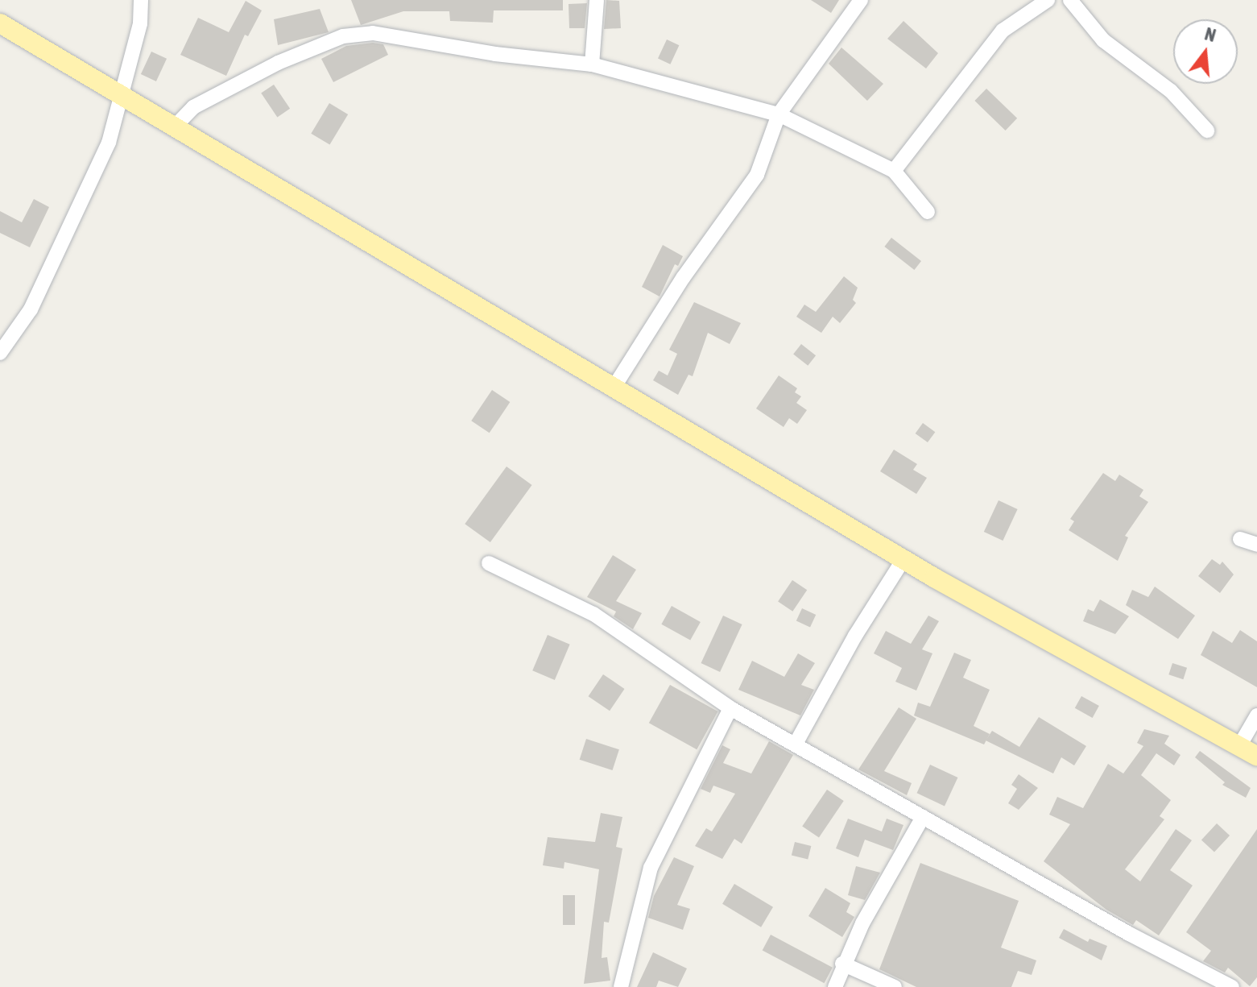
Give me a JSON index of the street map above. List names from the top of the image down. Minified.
{"north":"top"}
